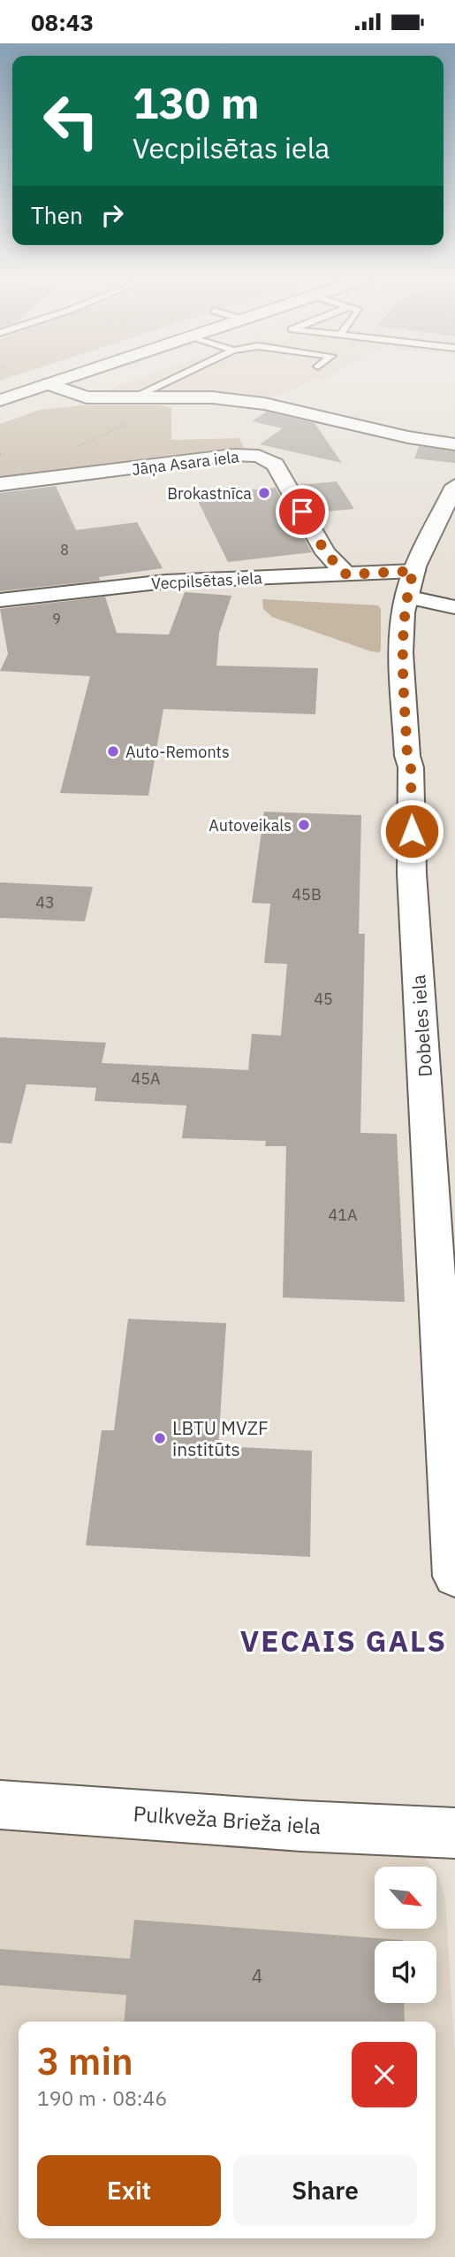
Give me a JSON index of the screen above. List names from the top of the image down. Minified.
{"streets":{"street":["Jāņa Asara iela","Vecpilsētas iela","Dobeles iela","Pulkveža Brieža iela"]},"crossings":[["Jāņa Asara iela","Vecpilsētas iela"],["Vecpilsētas iela","Dobeles iela"]],"districts":["VECAIS GALS"],"places":["Brokastnīca","Auto-Remonts","Autoveikals","LBTU MVZF institūts"],"house_numbers":["8","9","45B","43","45","45A","41A","4"],"north":"bottom right","page":{"status":"08:43","turn":["130 m","Vecpilsētas iela"],"then":"Then","heading":["3 min","190 m · 08:46"],"buttons":["Exit","Share"]}}
